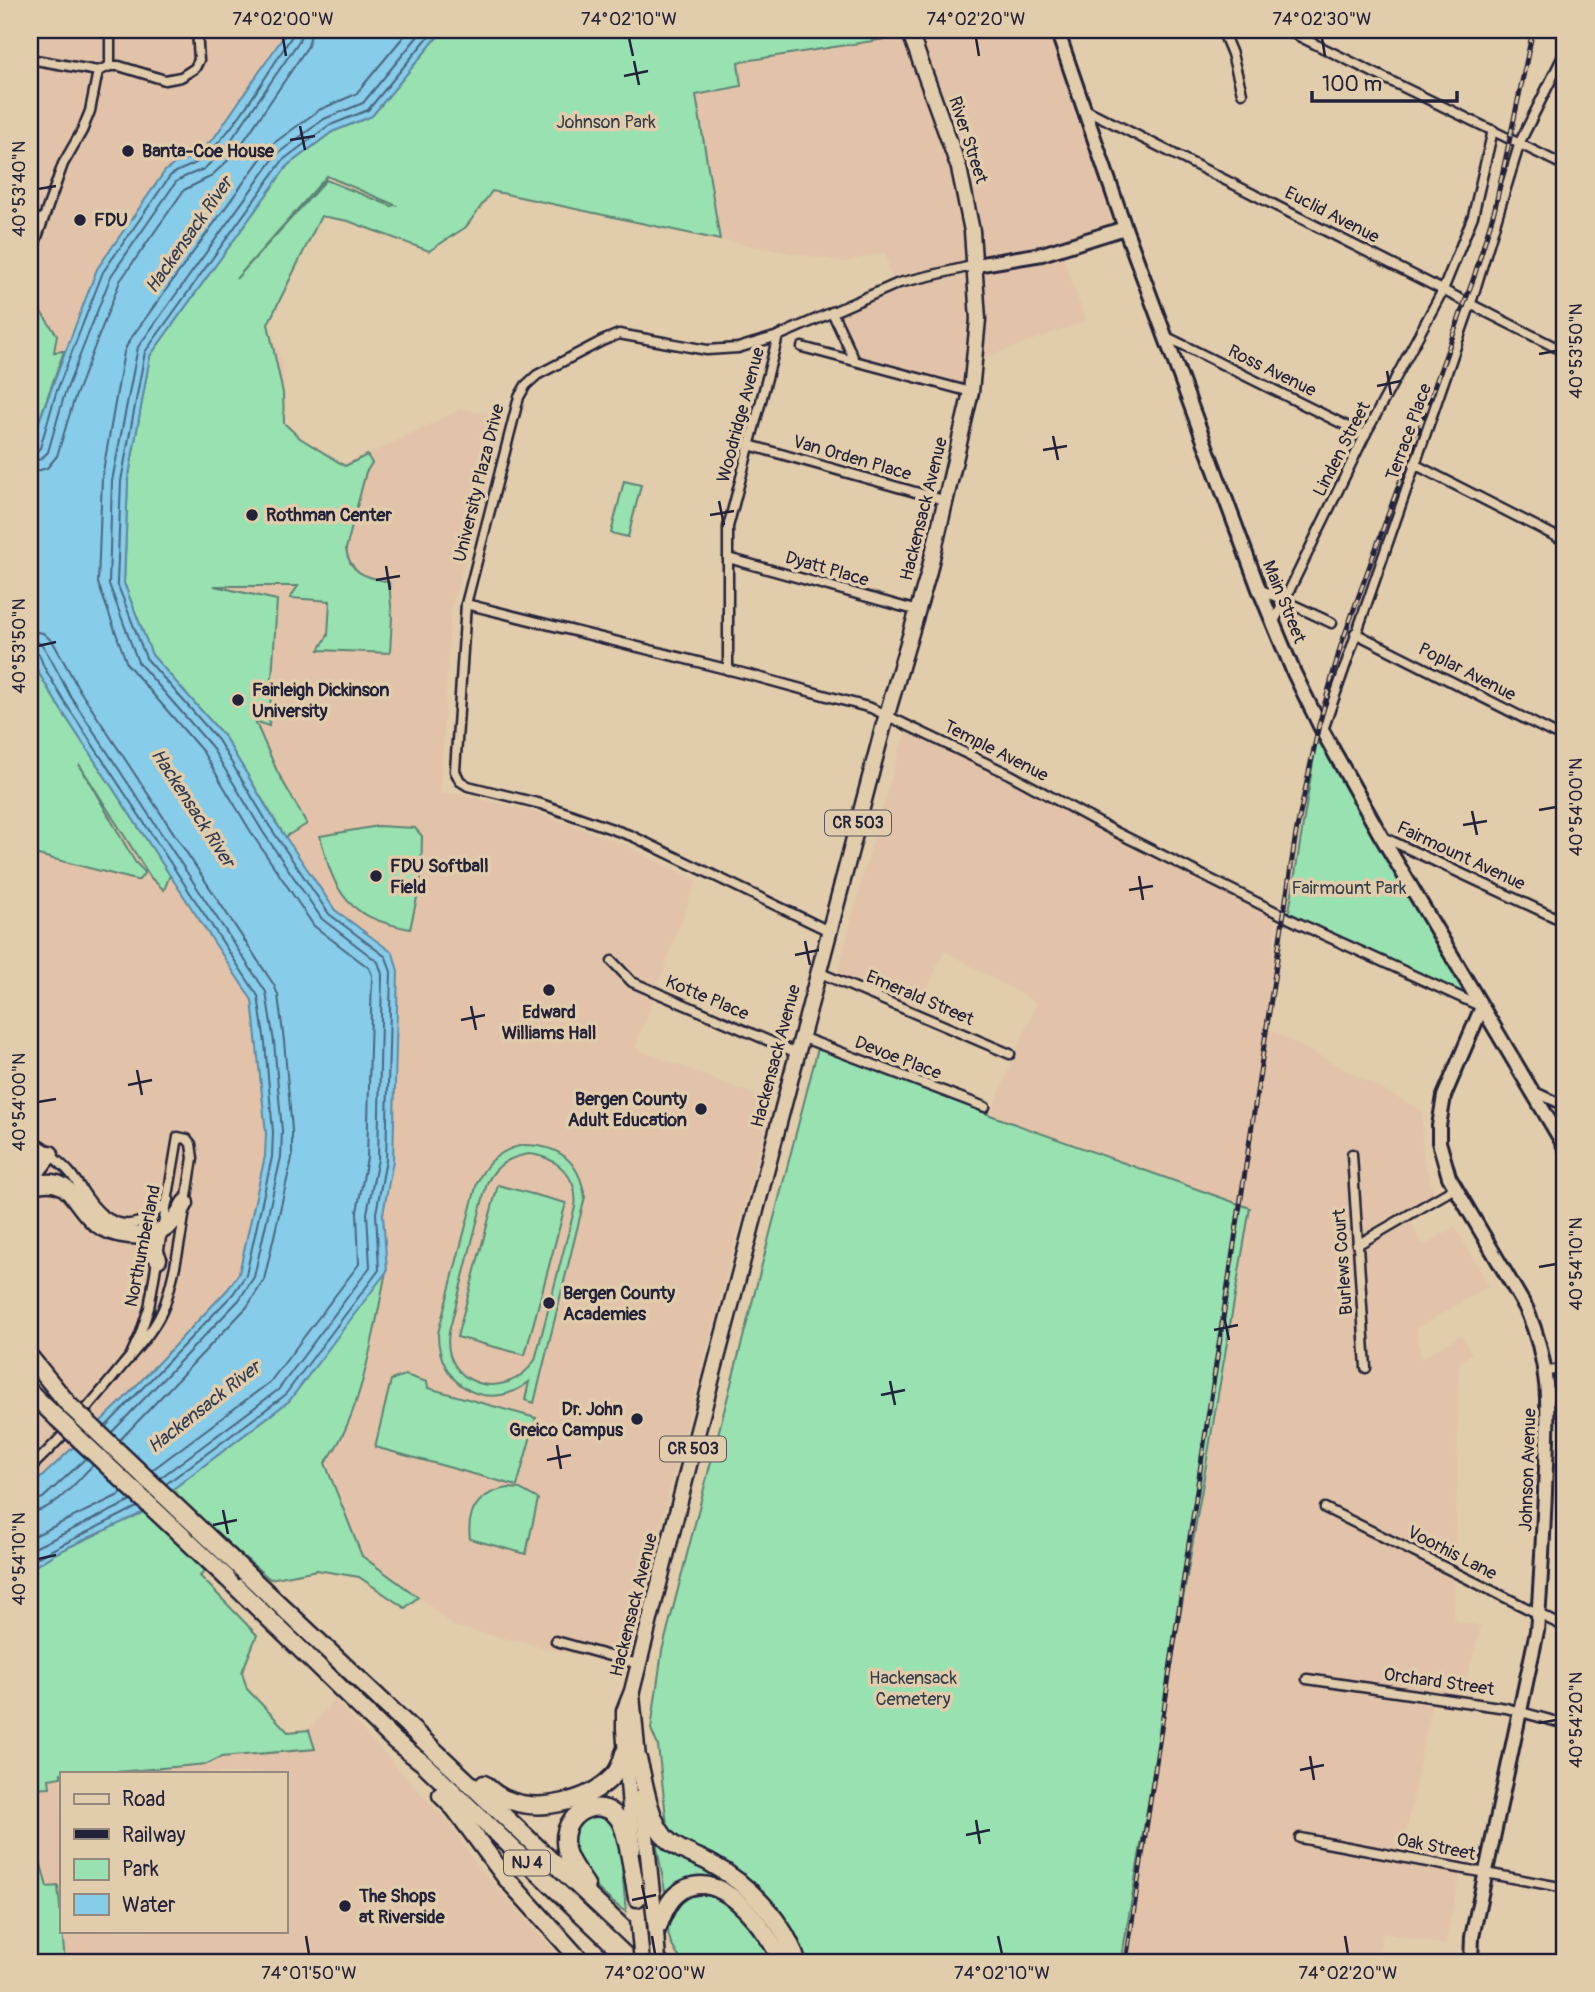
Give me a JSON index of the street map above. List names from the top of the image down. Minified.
{"streets":{"highway":["NJ 4"],"main road":["River Street","University Plaza Drive","Hackensack Avenue","Main Street","CR 503","Johnson Avenue"],"street":["Euclid Avenue","Ross Avenue","Woodridge Avenue","Terrace Place","Linden Street","Van Orden Place","Dyatt Place","Poplar Avenue","Temple Avenue","Fairmount Avenue","Kotte Place","Emerald Street","Devoe Place","Northumberland","Burlews Court","Voorhis Lane","Orchard Street","Oak Street"]},"crossings":[["River Street","University Plaza Drive"],["River Street","Hackensack Avenue"],["Euclid Avenue","Terrace Place"],["Euclid Avenue","Linden Street"],["Euclid Avenue","Main Street"],["Ross Avenue","Linden Street"],["Ross Avenue","Main Street"],["Woodridge Avenue","Van Orden Place"],["Woodridge Avenue","University Plaza Drive"],["Woodridge Avenue","Dyatt Place"],["Woodridge Avenue","Temple Avenue"],["Terrace Place","Main Street"],["Terrace Place","Poplar Avenue"],["Linden Street","Main Street"],["Van Orden Place","Hackensack Avenue"],["University Plaza Drive","Hackensack Avenue"],["University Plaza Drive","Main Street"],["University Plaza Drive","Temple Avenue"],["Hackensack Avenue","Dyatt Place"],["Hackensack Avenue","Temple Avenue"],["Hackensack Avenue","Kotte Place"],["Hackensack Avenue","Emerald Street"],["Hackensack Avenue","Devoe Place"],["Hackensack Avenue","NJ 4"],["Main Street","Temple Avenue"],["Main Street","Fairmount Avenue"],["Main Street","Johnson Avenue"],["Temple Avenue","Johnson Avenue"],["Johnson Avenue","Voorhis Lane"],["Johnson Avenue","Orchard Street"],["Johnson Avenue","Oak Street"]],"water":["Hackensack River"],"parks":["Johnson Park","Fairmount Park","Hackensack Cemetery"],"places":["Banta-Coe House","FDU","Rothman Center","Fairleigh Dickinson University","FDU Softball Field","Edward Williams Hall","Bergen County Adult Education","Bergen County Academies","Dr. John Greico Campus","The Shops at Riverside"],"legend":["Road","Railway","Park","Water"],"scale_bar":"100 m","coordinates":["74°02'00\"W","74°02'10\"W","74°02'20\"W","74°02'30\"W","40°53'40\"N","40°53'50\"N","40°54'00\"N","40°54'10\"N","40°54'20\"N","74°01'50\"W"]}
